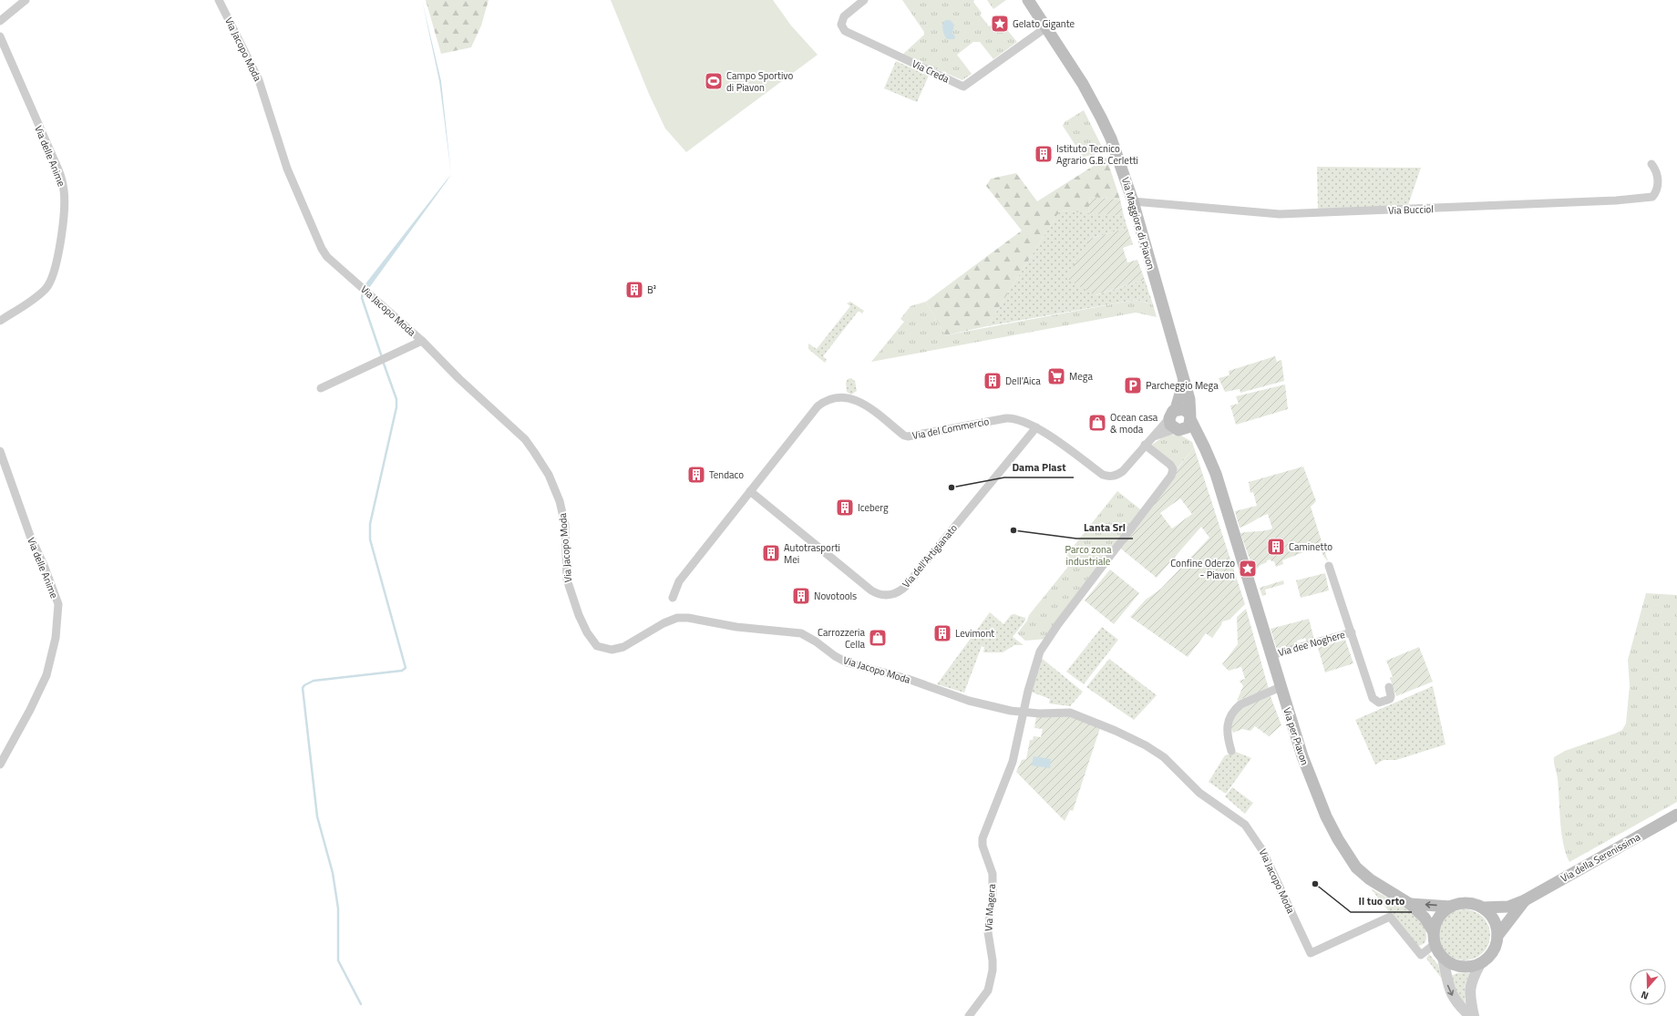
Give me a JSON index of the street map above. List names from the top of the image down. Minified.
{"streets":{"main road":["Via Maggiore di Piavon","Via per Piavon","Via della Serenissima"],"street":["Via Jacopo Moda","Via Creda","Via delle Anime","Via Bucciol","Via del Commercio","Via dell'Artigianato","Via dee Noghere","Via Magera"]},"crossings":[["Via Jacopo Moda","Via per Piavon"],["Via Jacopo Moda","Via della Serenissima"],["Via Jacopo Moda","Via Magera"],["Via Creda","Via Maggiore di Piavon"],["Via Bucciol","Via Maggiore di Piavon"],["Via Maggiore di Piavon","Via del Commercio"],["Via Maggiore di Piavon","Via per Piavon"],["Via del Commercio","Via dell'Artigianato"],["Via del Commercio","Via per Piavon"],["Via dee Noghere","Via per Piavon"],["Via per Piavon","Via della Serenissima"]],"parks":["Parco zona industriale"],"places":{"place":["Gelato Gigante","Confine Oderzo - Piavon"],"sports":["Campo Sportivo di Piavon"],"building":["Istituto Tecnico Agrario G.B. Cerletti","B³","Dell'Aica","Tendaco","Iceberg","Caminetto","Autotrasporti Mei","Novotools","Levimont"],"supermarket":["Mega"],"parking":["Parcheggio Mega"],"shop":["Ocean casa & moda","Carrozzeria Cella"],"other":["Dama Plast","Lanta Srl","Il tuo orto"]},"north":"bottom"}
